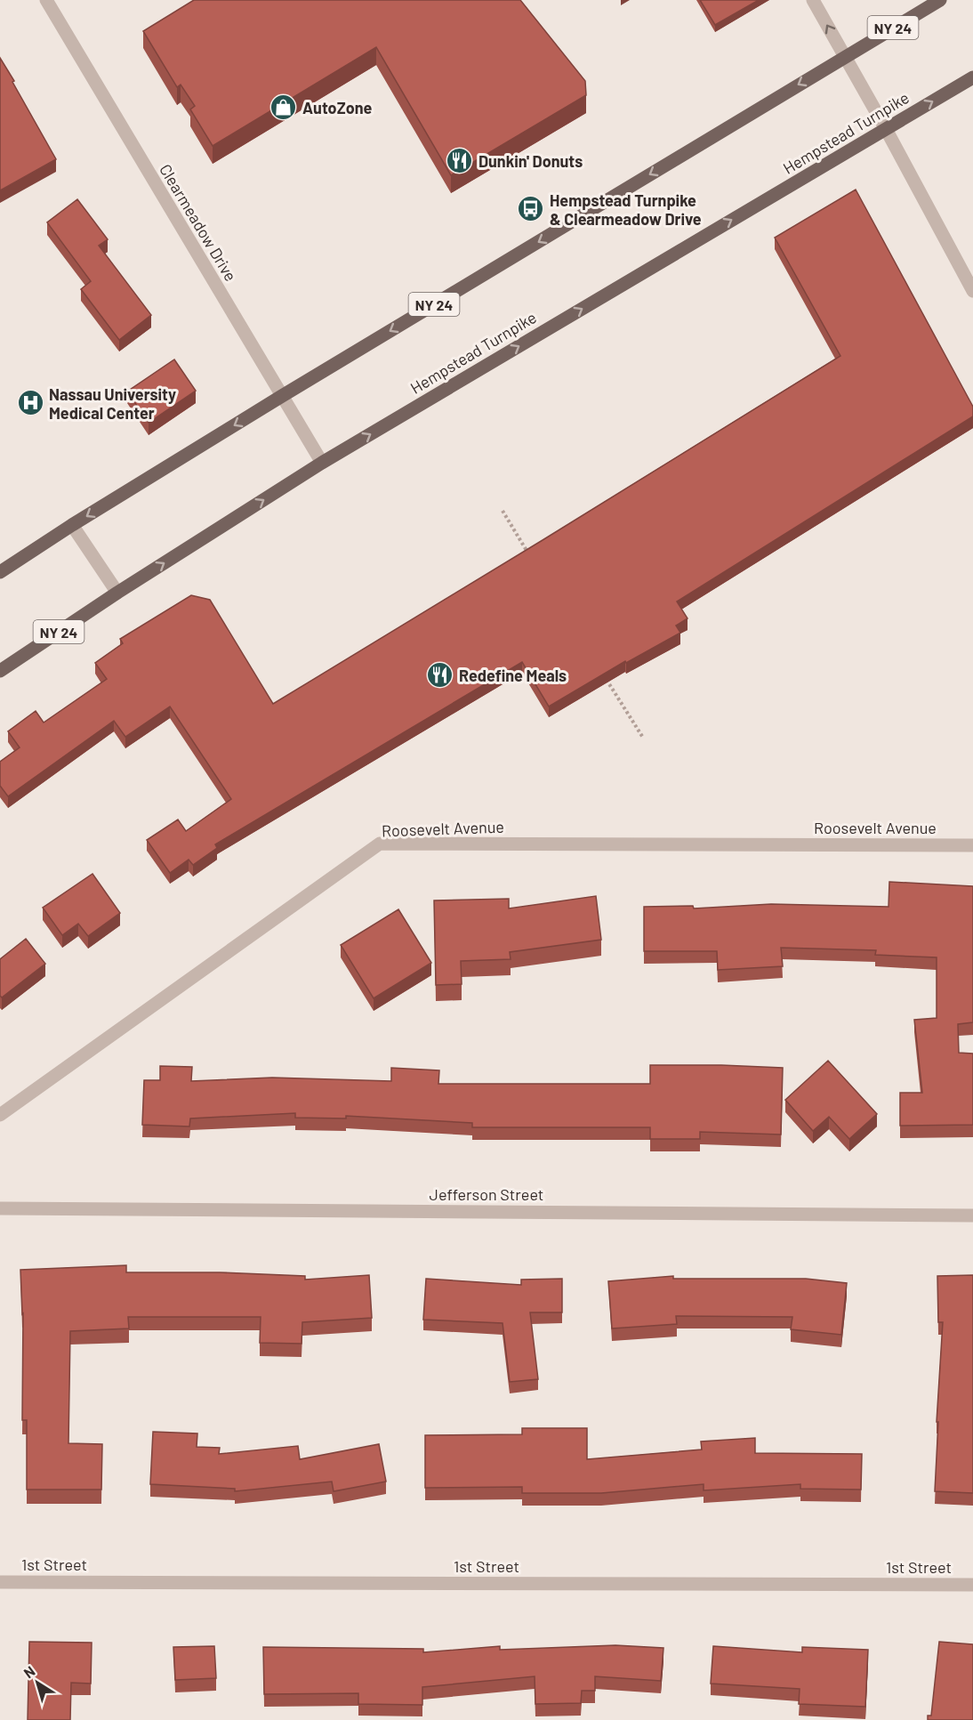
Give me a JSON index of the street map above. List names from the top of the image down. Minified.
{"streets":{"main road":["NY 24","Hempstead Turnpike"],"street":["Clearmeadow Drive","Roosevelt Avenue","Jefferson Street","1st Street"]},"crossings":[["NY 24","Clearmeadow Drive"],["Hempstead Turnpike","Clearmeadow Drive"]],"places":{"shop":["AutoZone"],"restaurant":["Dunkin' Donuts","Redefine Meals"],"bus stop":["Hempstead Turnpike & Clearmeadow Drive"],"hospital":["Nassau University Medical Center"]},"north":"top left"}
